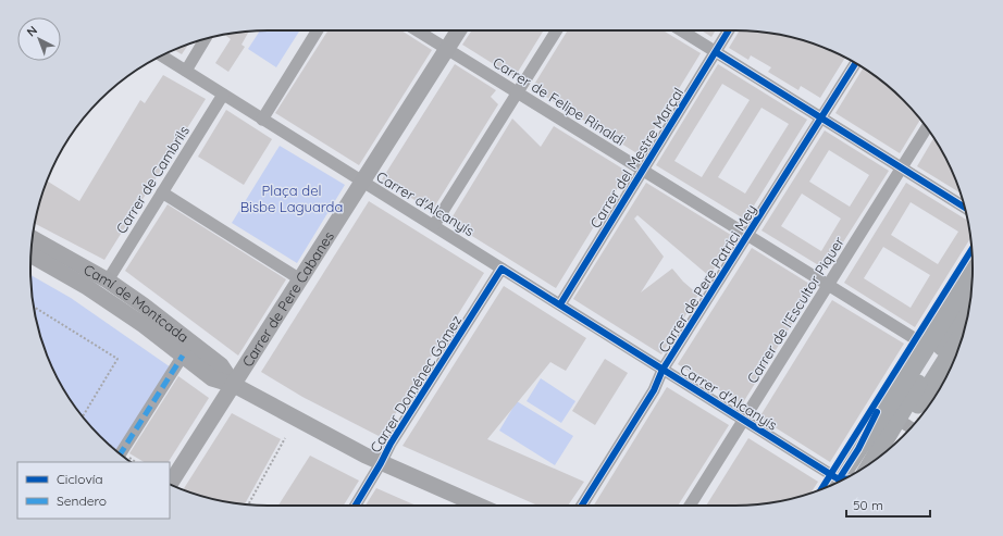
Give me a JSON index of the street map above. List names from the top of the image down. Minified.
{"streets":{"street":["Carrer de Felipe Rinaldi","Carrer del Mestre Marçal","Carrer de Cambrils","Carrer d'Alcanyís","Carrer de Pere Patrici Mey","Carrer de Pere Cabanes","Camí de Montcada","Carrer de l'Escultor Piquer","Carrer Doménec Gómez"]},"crossings":[["Carrer de Felipe Rinaldi","Carrer del Mestre Marçal"],["Carrer de Felipe Rinaldi","Carrer de Pere Patrici Mey"],["Carrer de Felipe Rinaldi","Carrer de Pere Cabanes"],["Carrer de Felipe Rinaldi","Carrer de l'Escultor Piquer"],["Carrer del Mestre Marçal","Carrer d'Alcanyís"],["Carrer de Cambrils","Carrer d'Alcanyís"],["Carrer de Cambrils","Camí de Montcada"],["Carrer d'Alcanyís","Carrer de Pere Patrici Mey"],["Carrer d'Alcanyís","Carrer de Pere Cabanes"],["Carrer d'Alcanyís","Carrer de l'Escultor Piquer"],["Carrer d'Alcanyís","Carrer Doménec Gómez"],["Carrer de Pere Cabanes","Camí de Montcada"],["Camí de Montcada","Carrer Doménec Gómez"]],"parks":["Plaça del Bisbe Laguarda"],"legend":["Ciclovía","Sendero"],"scale_bar":"50 m","north":"top left"}
